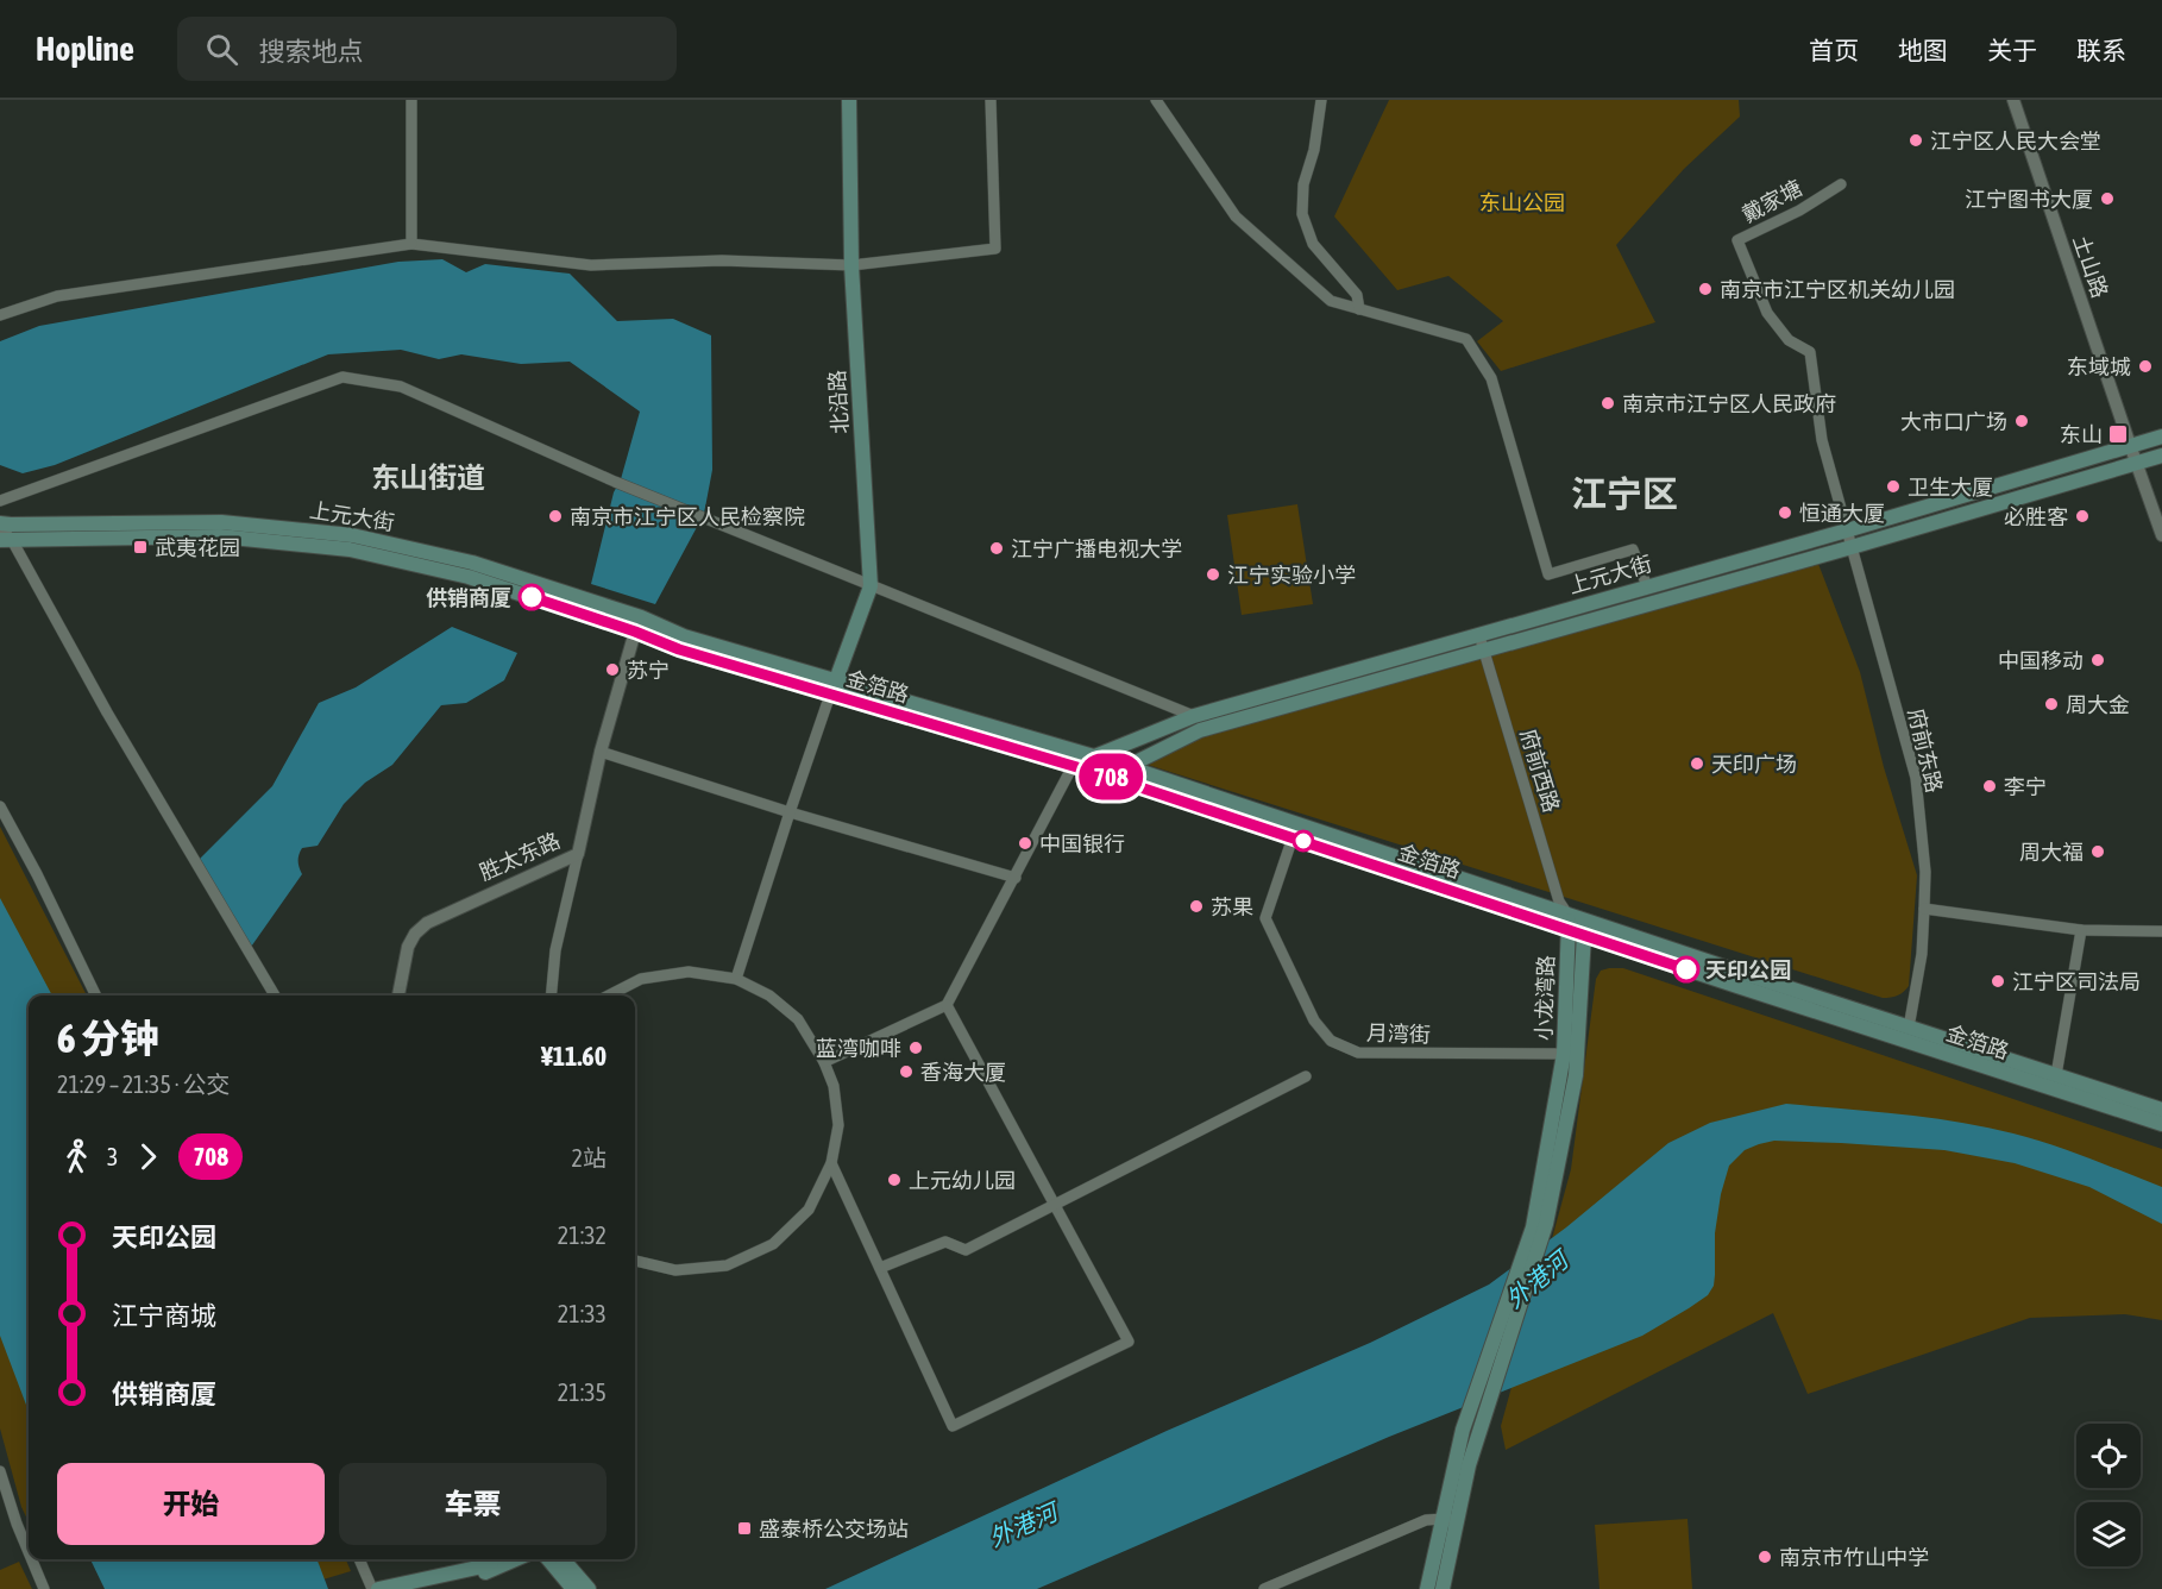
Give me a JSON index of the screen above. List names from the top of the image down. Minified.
{"streets":{"main road":["北沿路","上元大街","金箔路","小龙湾路"],"street":["戴家塘","土山路","府前东路","府前西路","胜太东路","月湾街"]},"crossings":[["戴家塘","上元大街"],["戴家塘","府前东路"],["土山路","上元大街"],["北沿路","金箔路"],["上元大街","金箔路"],["上元大街","府前东路"],["上元大街","府前西路"],["上元大街","胜太东路"],["金箔路","府前东路"],["金箔路","府前西路"],["金箔路","小龙湾路"],["金箔路","月湾街"],["府前西路","小龙湾路"],["小龙湾路","月湾街"]],"districts":["东山街道","江宁区"],"water":["外港河"],"parks":["东山公园"],"places":{"other":["江宁区人民大会堂","江宁图书大厦","南京市江宁区机关幼儿园","东域城","南京市江宁区人民政府","大市口广场","卫生大厦","恒通大厦","南京市江宁区人民检察院","必胜客","江宁广播电视大学","江宁实验小学","供销商厦","中国移动","苏宁","周大金","天印广场","李宁","中国银行","周大福","苏果","天印公园","江宁区司法局","蓝湾咖啡","香海大厦","上元幼儿园","南京市竹山中学"],"transit":["东山","武夷花园","盛泰桥公交场站"]},"lines":["bus line 708"],"page":{"header":"Hopline","search":"搜索地点","nav":["首页","地图","关于","联系"],"on_map":"708","heading":["6 分钟","21:29 – 21:35 · 公交","¥11.60"],"legs":["3","708","2站"],"list":[{"name":"天印公园","value":"21:32"},{"name":"江宁商城","value":"21:33"},{"name":"供销商厦","value":"21:35"}],"buttons":["开始","车票"]}}
